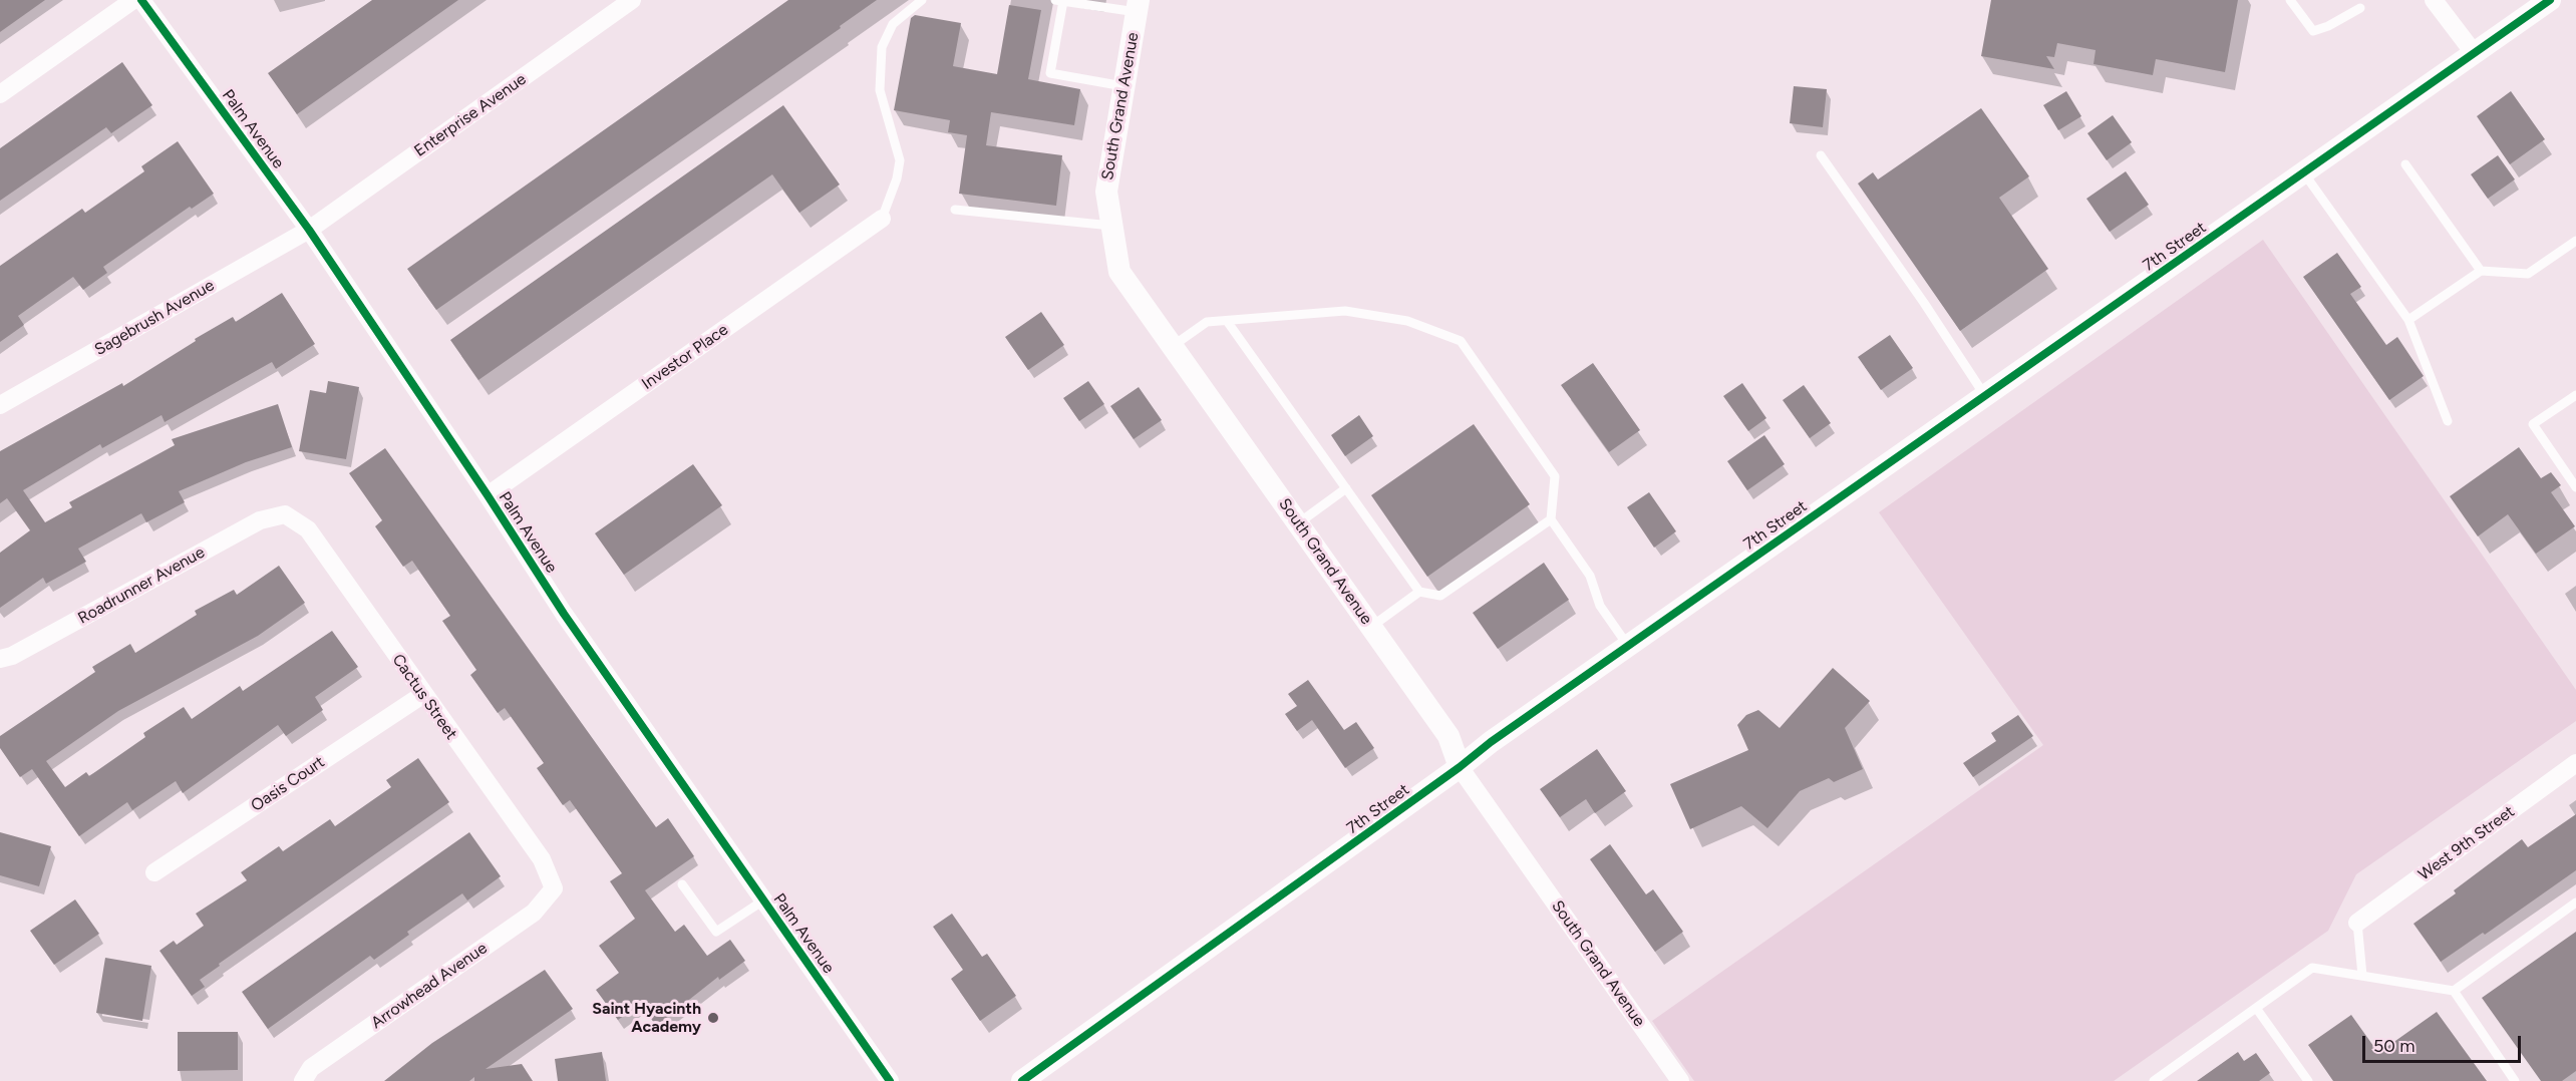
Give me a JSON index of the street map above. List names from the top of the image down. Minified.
{"streets":{"street":["South Grand Avenue","Enterprise Avenue","Palm Avenue","7th Street","Sagebrush Avenue","Investor Place","Roadrunner Avenue","Cactus Street","Oasis Court","West 9th Street","Arrowhead Avenue"]},"crossings":[["South Grand Avenue","7th Street"],["Enterprise Avenue","Palm Avenue"],["Enterprise Avenue","Sagebrush Avenue"],["Palm Avenue","Sagebrush Avenue"],["Palm Avenue","Investor Place"],["Roadrunner Avenue","Cactus Street"],["Cactus Street","Oasis Court"],["Cactus Street","Arrowhead Avenue"]],"places":["Saint Hyacinth Academy"],"scale_bar":"50 m"}
